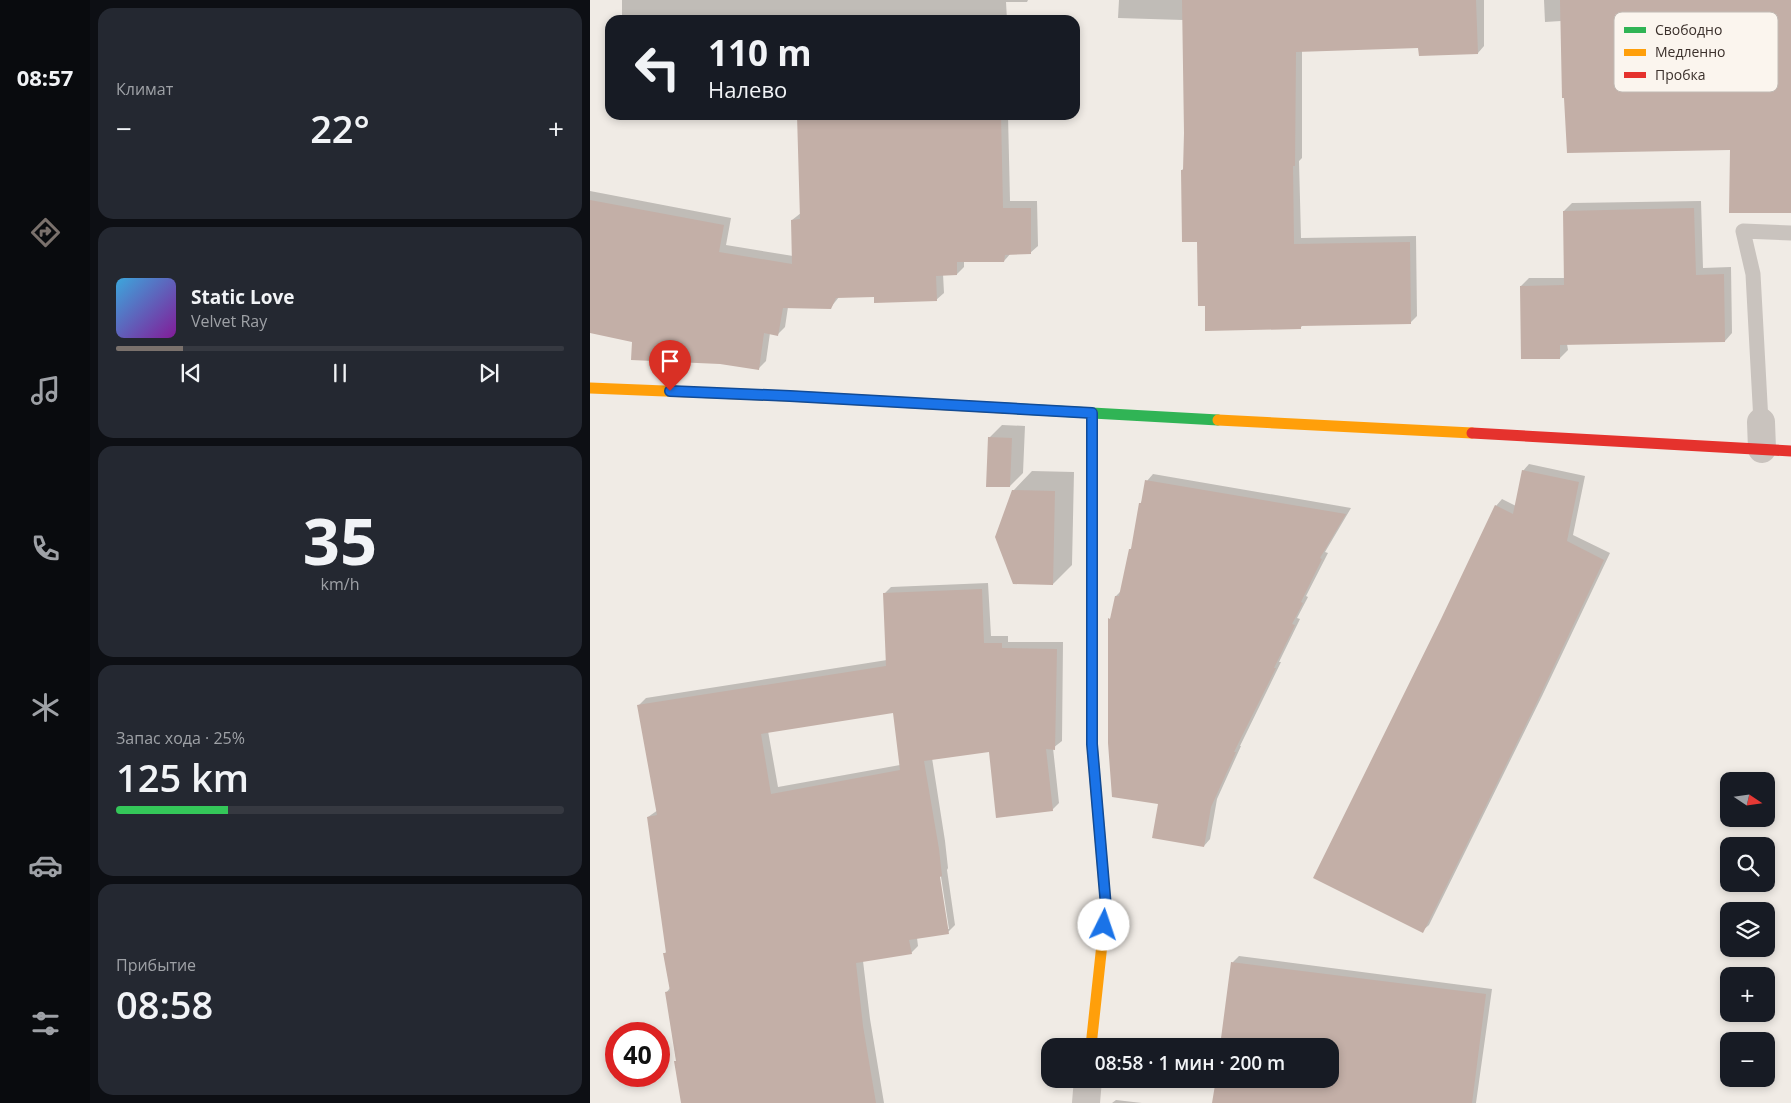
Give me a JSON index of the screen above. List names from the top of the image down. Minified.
{"legend":["Свободно","Медленно","Пробка"],"north":"right","page":{"tabs":"08:57","tile":["Климат",["35","km/h"],["Запас хода · 25%","125 km"],["Прибытие","08:58"]],"turn":["110 m","Налево"],"heat":["−","22°","+"],"song":["Static Love","Velvet Ray"],"map_buttons":["+","−"],"limit":"40","trip":"08:58 · 1 мин · 200 m"}}
